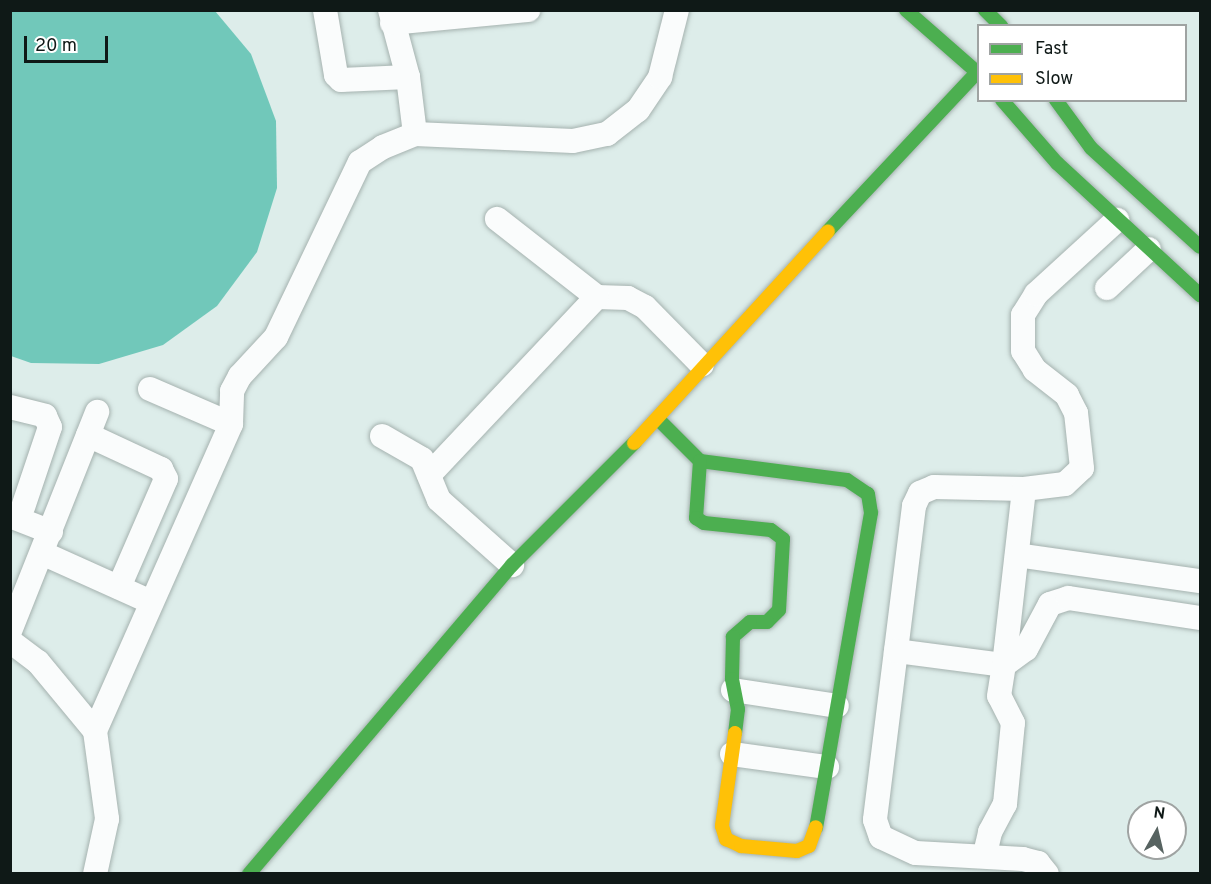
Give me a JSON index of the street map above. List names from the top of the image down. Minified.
{"legend":["Fast","Slow"],"scale_bar":"20 m","north":"top"}
